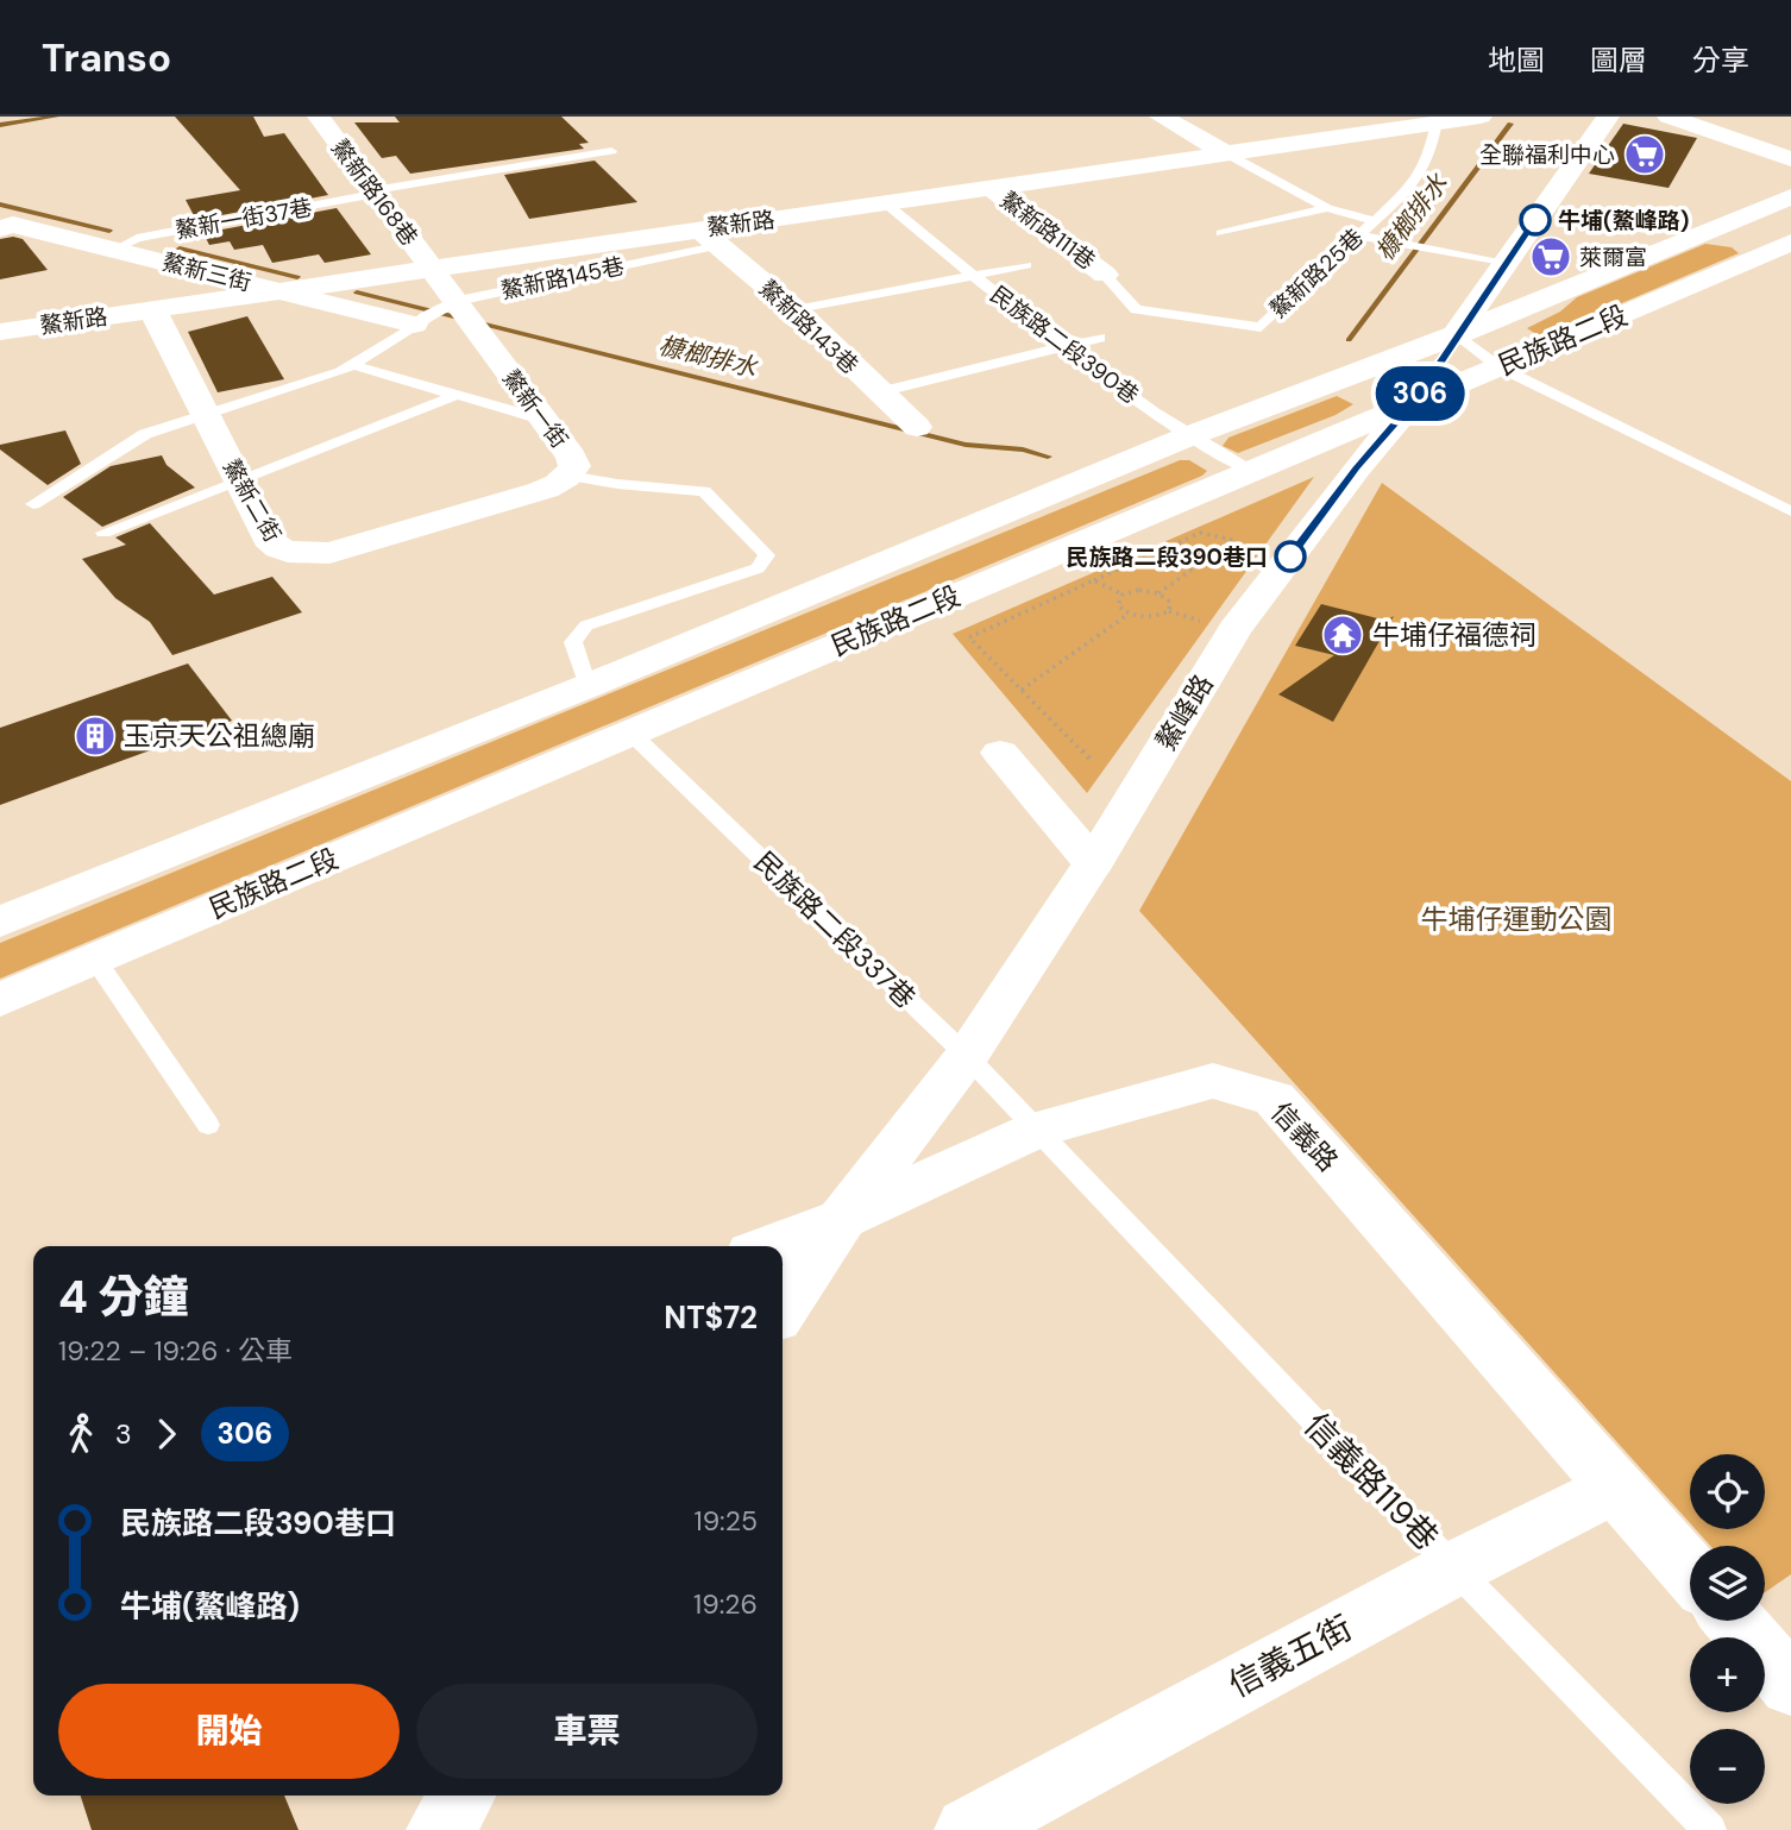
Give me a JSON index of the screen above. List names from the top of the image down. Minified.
{"streets":{"street":["鰲新路168巷","鰲新路","鰲新路111巷","鰲新三街","鰲新路143巷","民族路二段","鰲新一街","鰲新二街","鰲峰路","信義路","信義五街"],"lane":["鰲新一街37巷","鰲新路25巷","鰲新路145巷","民族路二段390巷","民族路二段337巷","信義路119巷"]},"crossings":[["鰲新路168巷","鰲新一街37巷"],["鰲新路168巷","鰲新路"],["鰲新路168巷","鰲新一街"],["鰲新一街37巷","鰲新三街"],["鰲新路","鰲新路111巷"],["鰲新路","鰲新三街"],["鰲新路","鰲新路25巷"],["鰲新路","鰲新路145巷"],["鰲新路","鰲新路143巷"],["鰲新路","民族路二段390巷"],["鰲新路","鰲新一街"],["鰲新路","鰲新二街"],["鰲新路111巷","鰲新路25巷"],["鰲新三街","鰲新路145巷"],["鰲新路145巷","鰲新路143巷"],["鰲新路145巷","鰲新一街"],["鰲新路145巷","鰲新二街"],["民族路二段","民族路二段390巷"],["民族路二段","鰲峰路"],["民族路二段","民族路二段337巷"],["鰲新一街","鰲新二街"],["鰲峰路","民族路二段337巷"],["鰲峰路","信義路"],["民族路二段337巷","信義路"],["民族路二段337巷","信義路119巷"],["信義路","信義路119巷"],["信義路","信義五街"],["信義路119巷","信義五街"]],"water":["槺榔排水"],"parks":["牛埔仔運動公園"],"places":{"supermarket":["全聯福利中心","萊爾富"],"other":["牛埔(鰲峰路)","民族路二段390巷口"],"temple":["牛埔仔福德祠"],"building":["玉京天公祖總廟"]},"lines":["bus line 306"],"page":{"header":"Transo","nav":["地圖","圖層","分享"],"on_map":"306","heading":["4 分鐘","19:22 – 19:26 · 公車","NT$72"],"legs":["3","306"],"map_buttons":["+","−"],"list":[{"name":"民族路二段390巷口","value":"19:25"},{"name":"牛埔(鰲峰路)","value":"19:26"}],"buttons":["開始","車票"]}}
